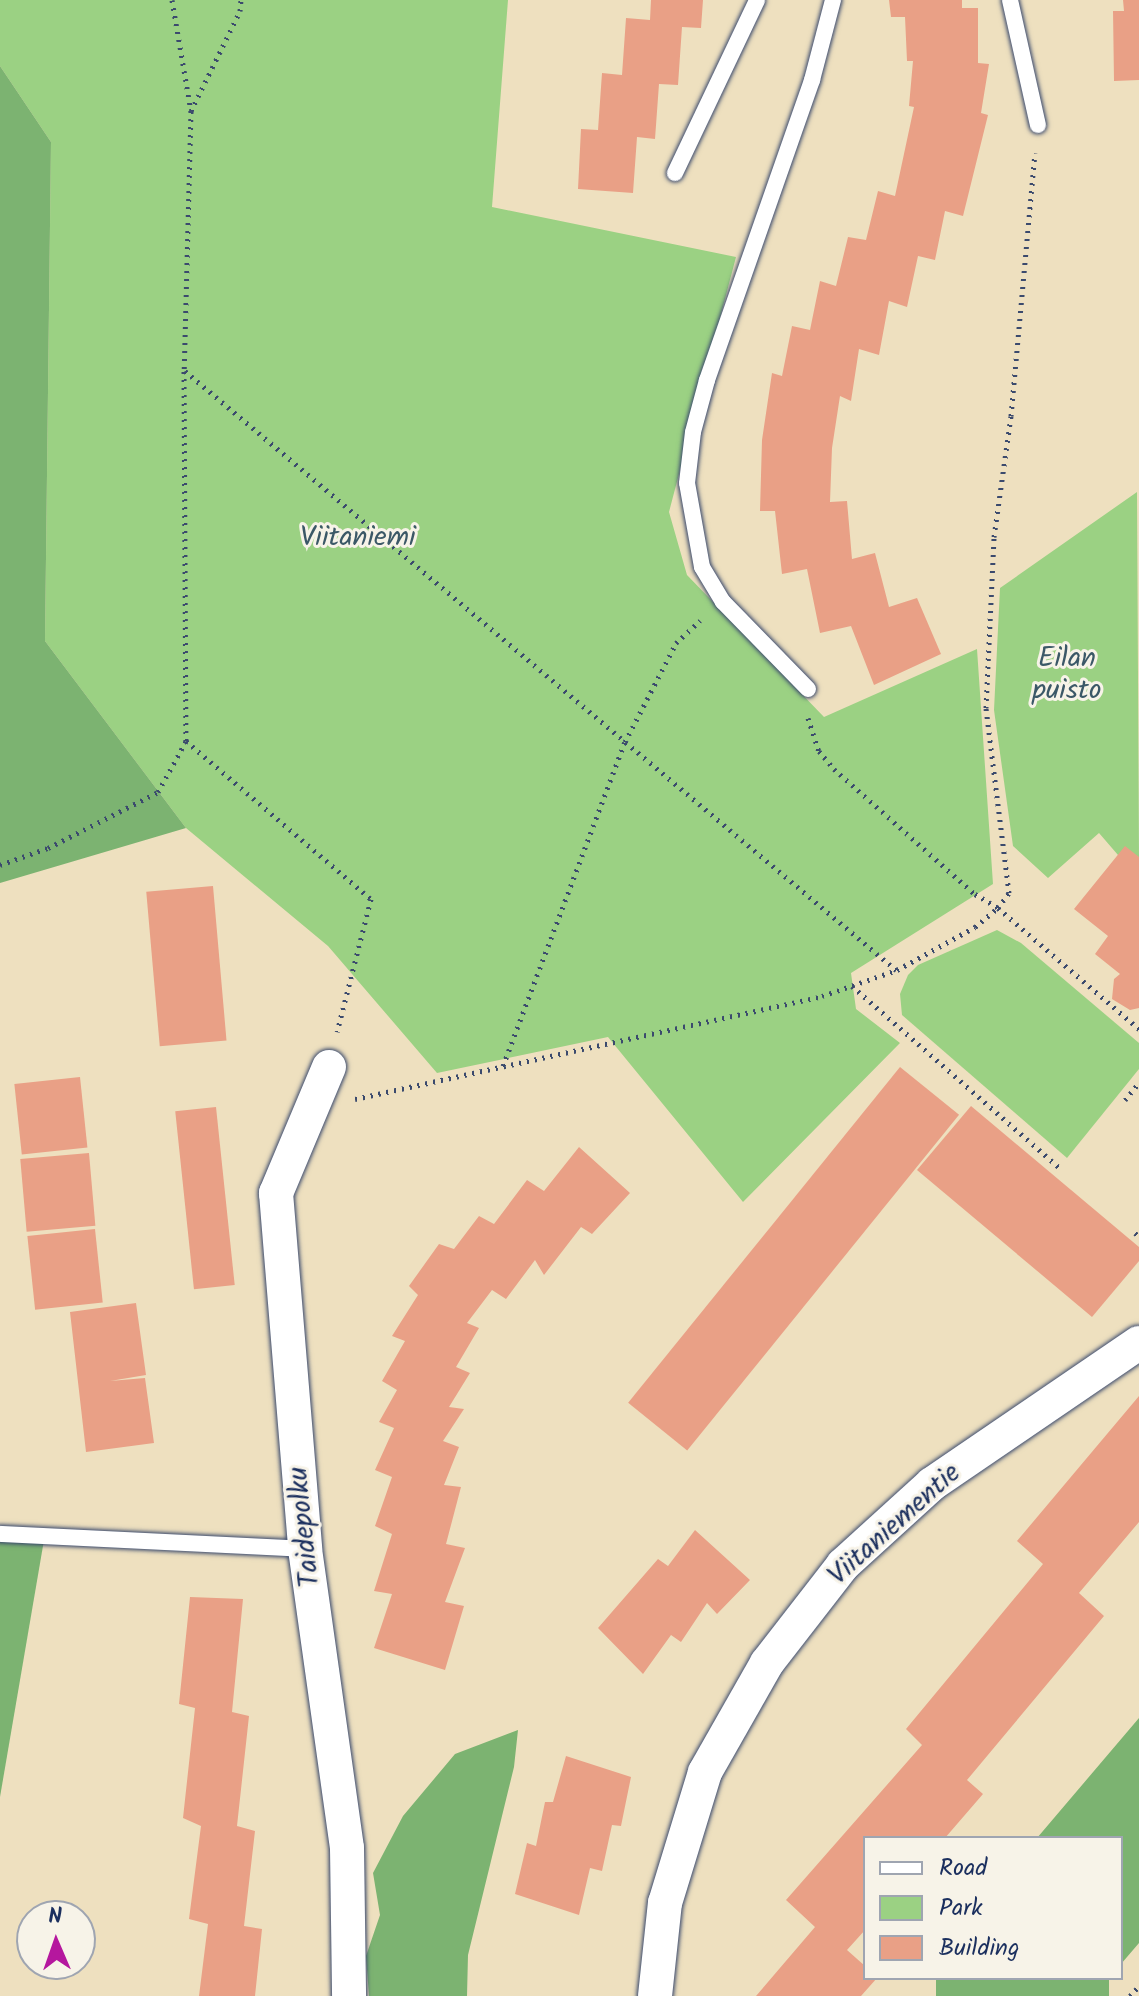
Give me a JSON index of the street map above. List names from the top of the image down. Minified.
{"streets":{"street":["Viitaniementie","Taidepolku"]},"parks":["Viitaniemi","Eilan puisto"],"legend":["Road","Park","Building"],"north":"top"}
